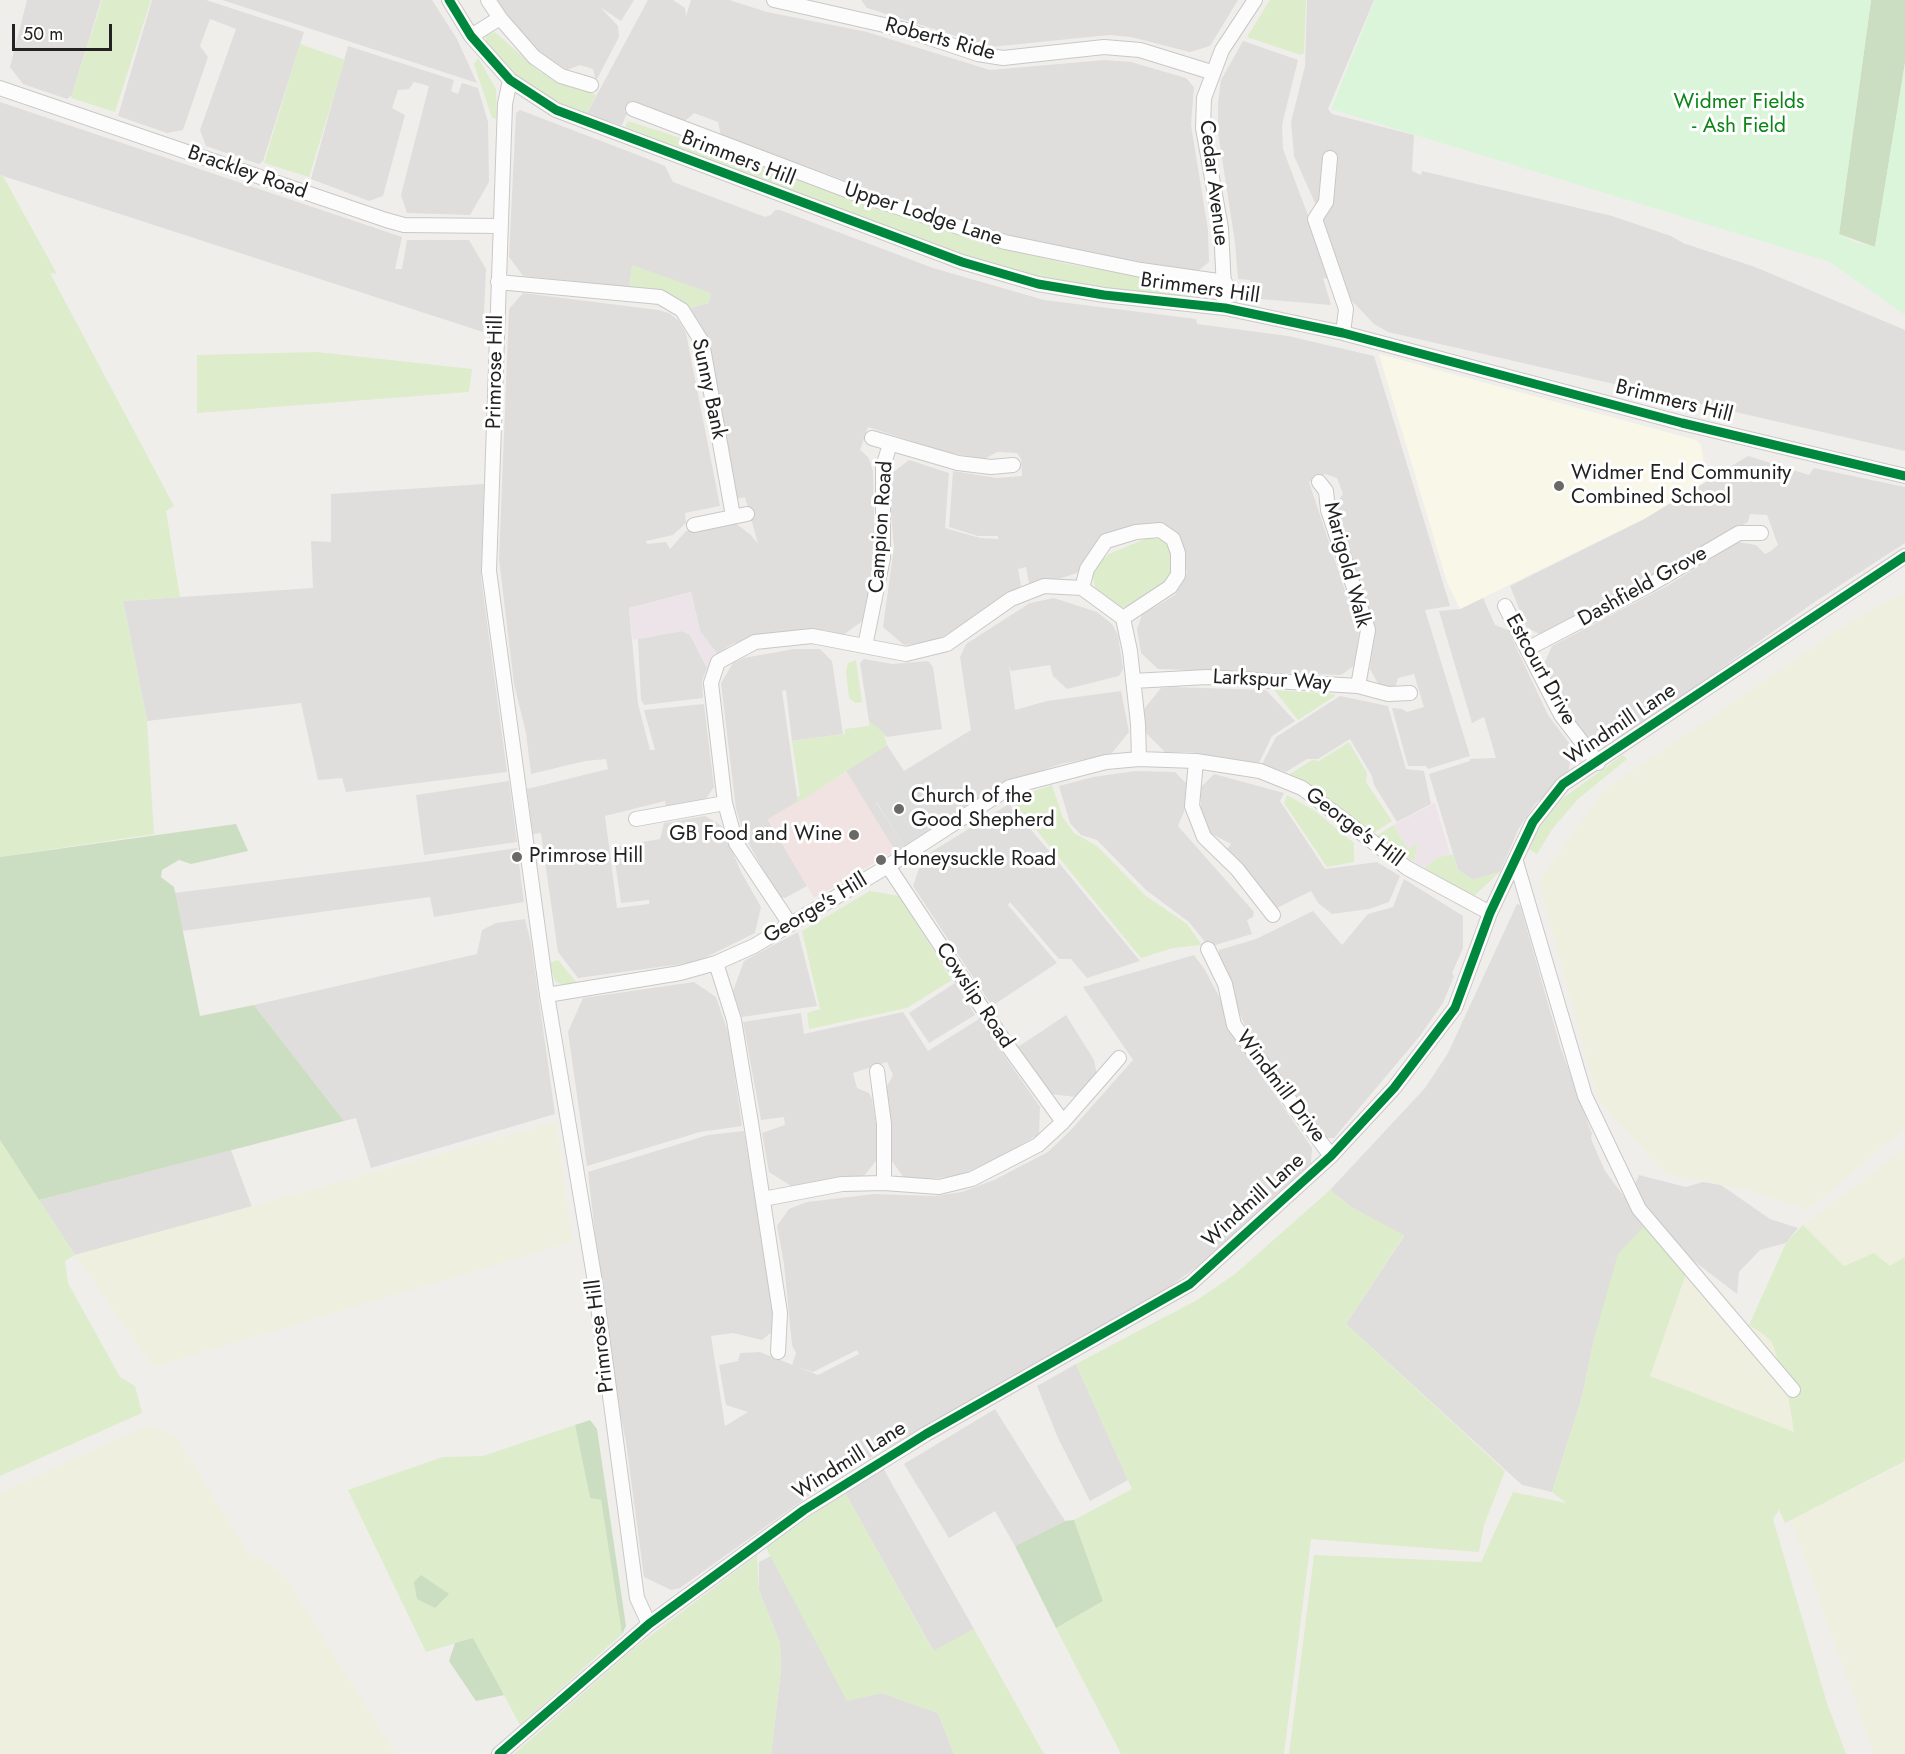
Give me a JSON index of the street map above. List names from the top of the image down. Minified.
{"streets":{"street":["Roberts Ride","Brimmers Hill","Brackley Road","Cedar Avenue","Upper Lodge Lane","Primrose Hill","Sunny Bank","Campion Road","Marigold Walk","Dashfield Grove","Estcourt Drive","Larkspur Way","Windmill Lane","George's Hill","Cowslip Road","Windmill Drive"]},"crossings":[["Roberts Ride","Cedar Avenue"],["Brimmers Hill","Cedar Avenue"],["Brimmers Hill","Primrose Hill"],["Brackley Road","Primrose Hill"],["Cedar Avenue","Upper Lodge Lane"],["Primrose Hill","Sunny Bank"],["Primrose Hill","Windmill Lane"],["Primrose Hill","George's Hill"],["Marigold Walk","Larkspur Way"],["Dashfield Grove","Estcourt Drive"],["Estcourt Drive","Windmill Lane"],["Windmill Lane","George's Hill"],["Windmill Lane","Windmill Drive"],["George's Hill","Cowslip Road"]],"parks":["Widmer Fields - Ash Field"],"places":["Widmer End Community Combined School","Church of the Good Shepherd","GB Food and Wine","Primrose Hill","Honeysuckle Road"],"scale_bar":"50 m"}
